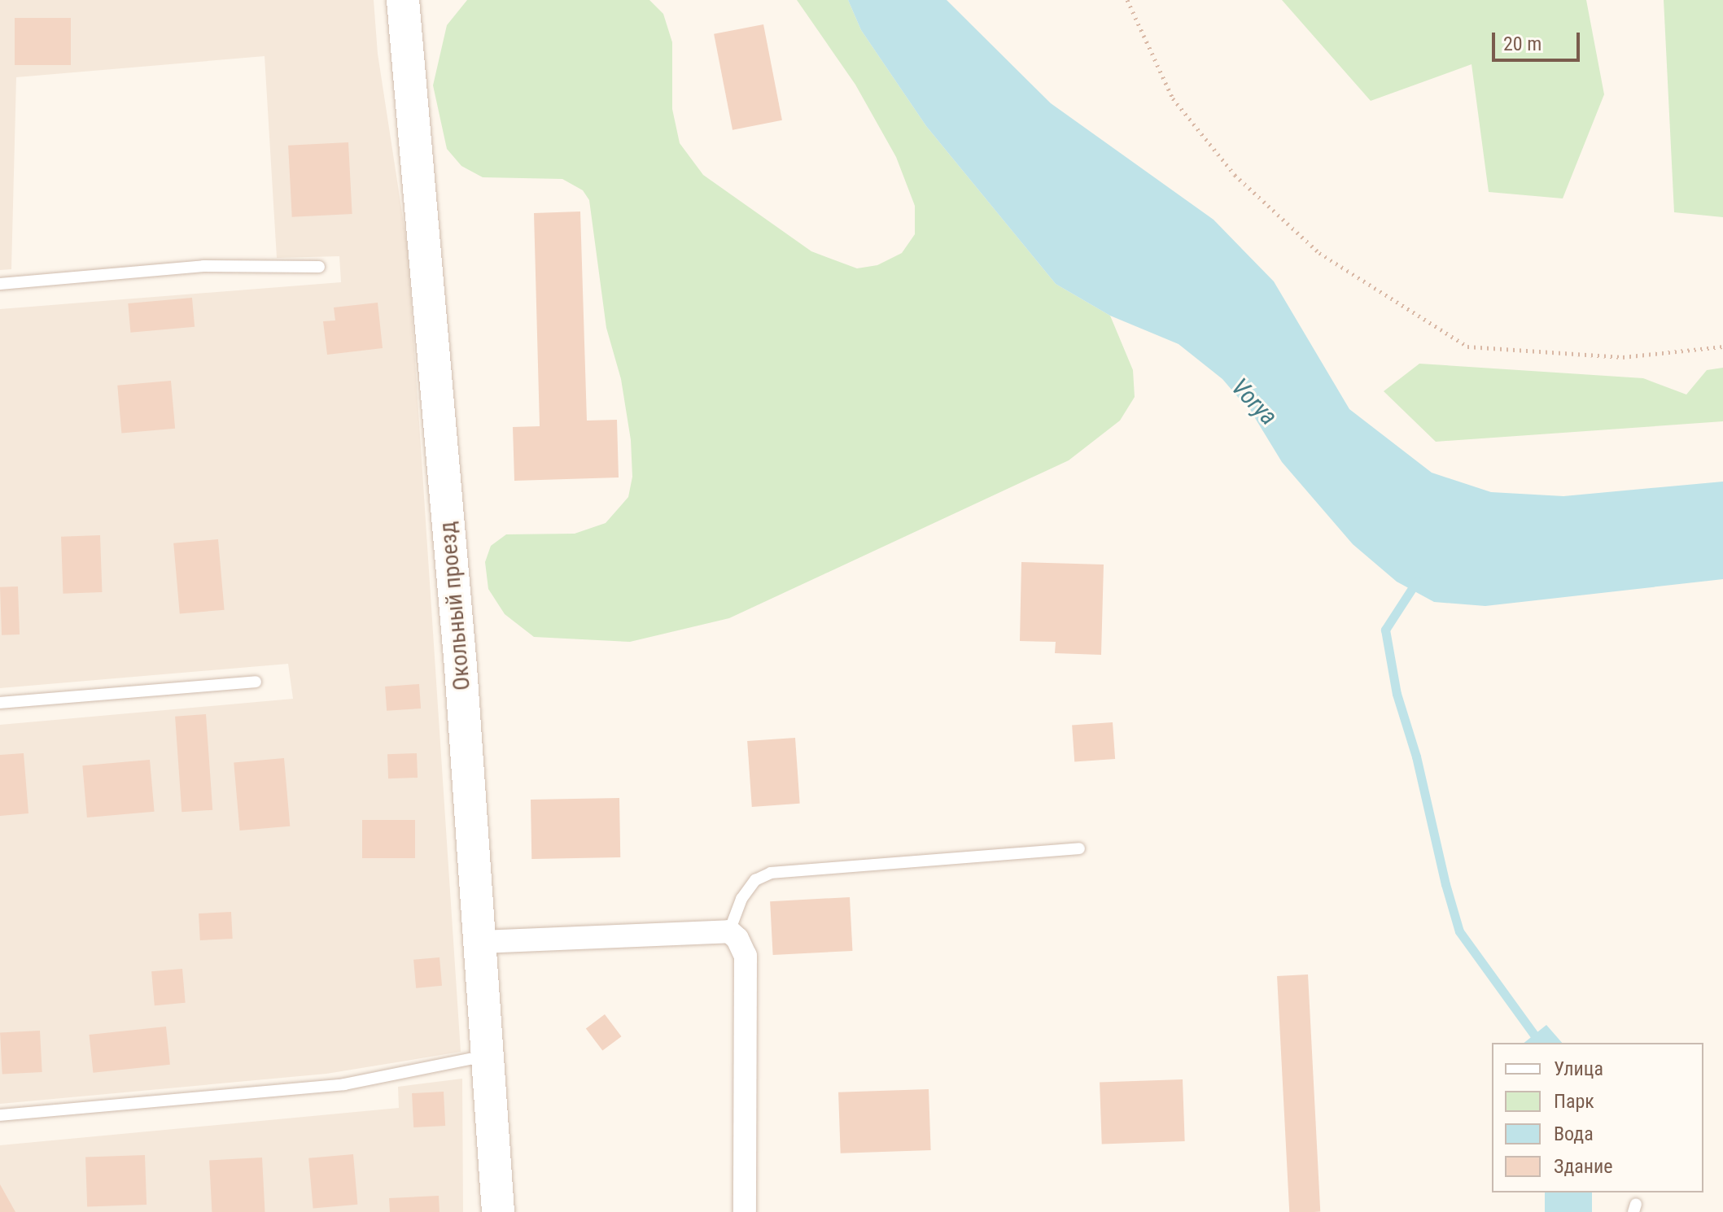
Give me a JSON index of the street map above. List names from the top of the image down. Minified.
{"streets":{"street":["Окольный проезд"]},"water":["Vorya"],"legend":["Улица","Парк","Вода","Здание"],"scale_bar":"20 m"}
